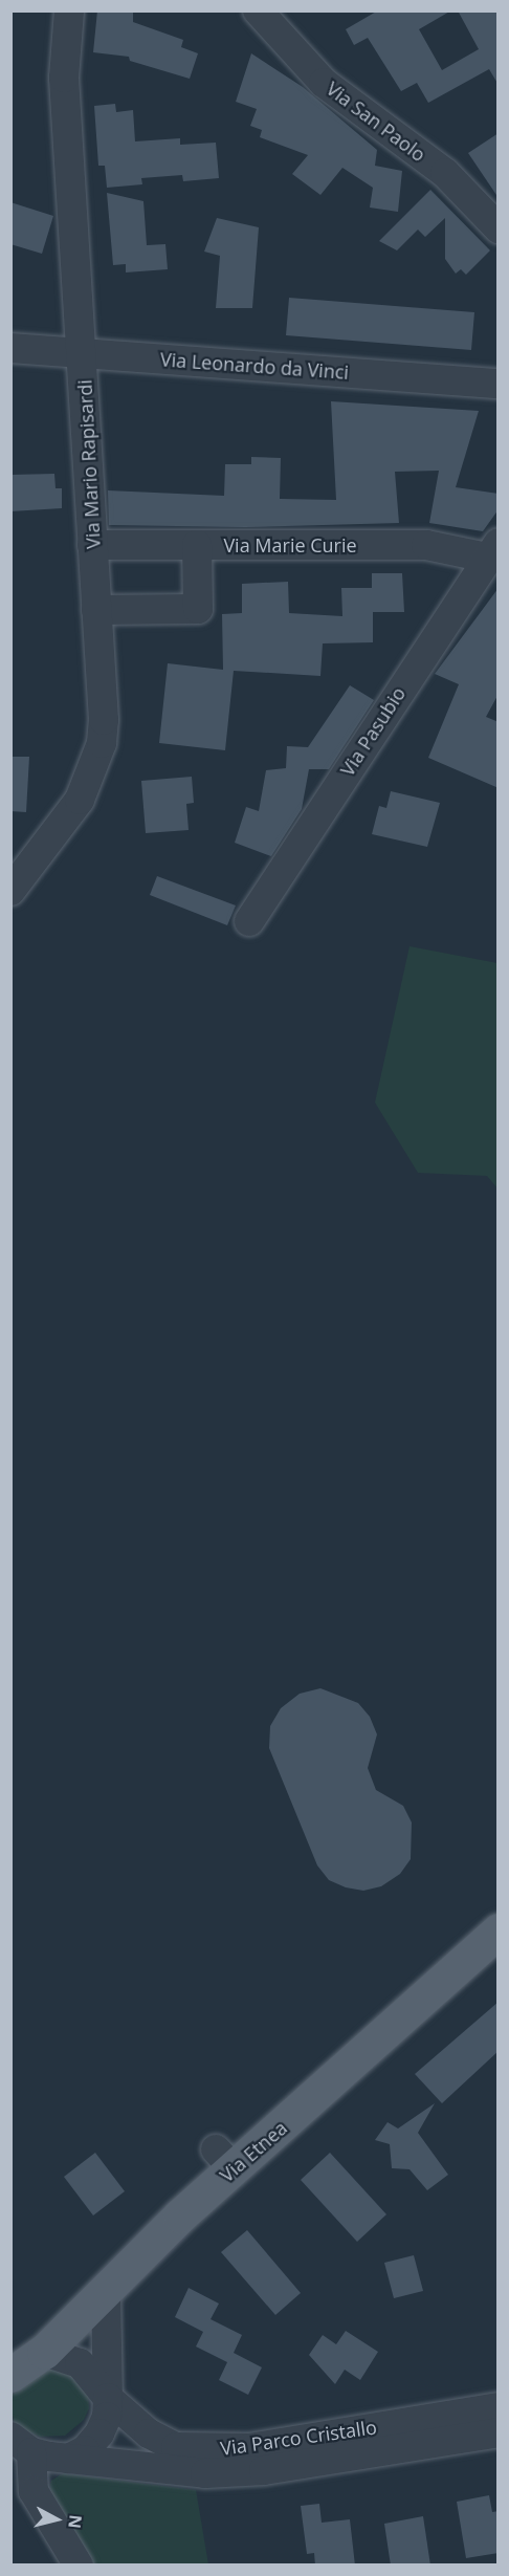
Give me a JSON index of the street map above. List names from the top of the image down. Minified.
{"streets":{"main road":["Via Etnea"],"street":["Via San Paolo","Via Leonardo da Vinci","Via Mario Rapisardi","Via Marie Curie","Via Pasubio","Via Parco Cristallo"]},"crossings":[["Via Leonardo da Vinci","Via Mario Rapisardi"],["Via Mario Rapisardi","Via Marie Curie"],["Via Marie Curie","Via Pasubio"],["Via Etnea","Via Parco Cristallo"]],"north":"right"}
